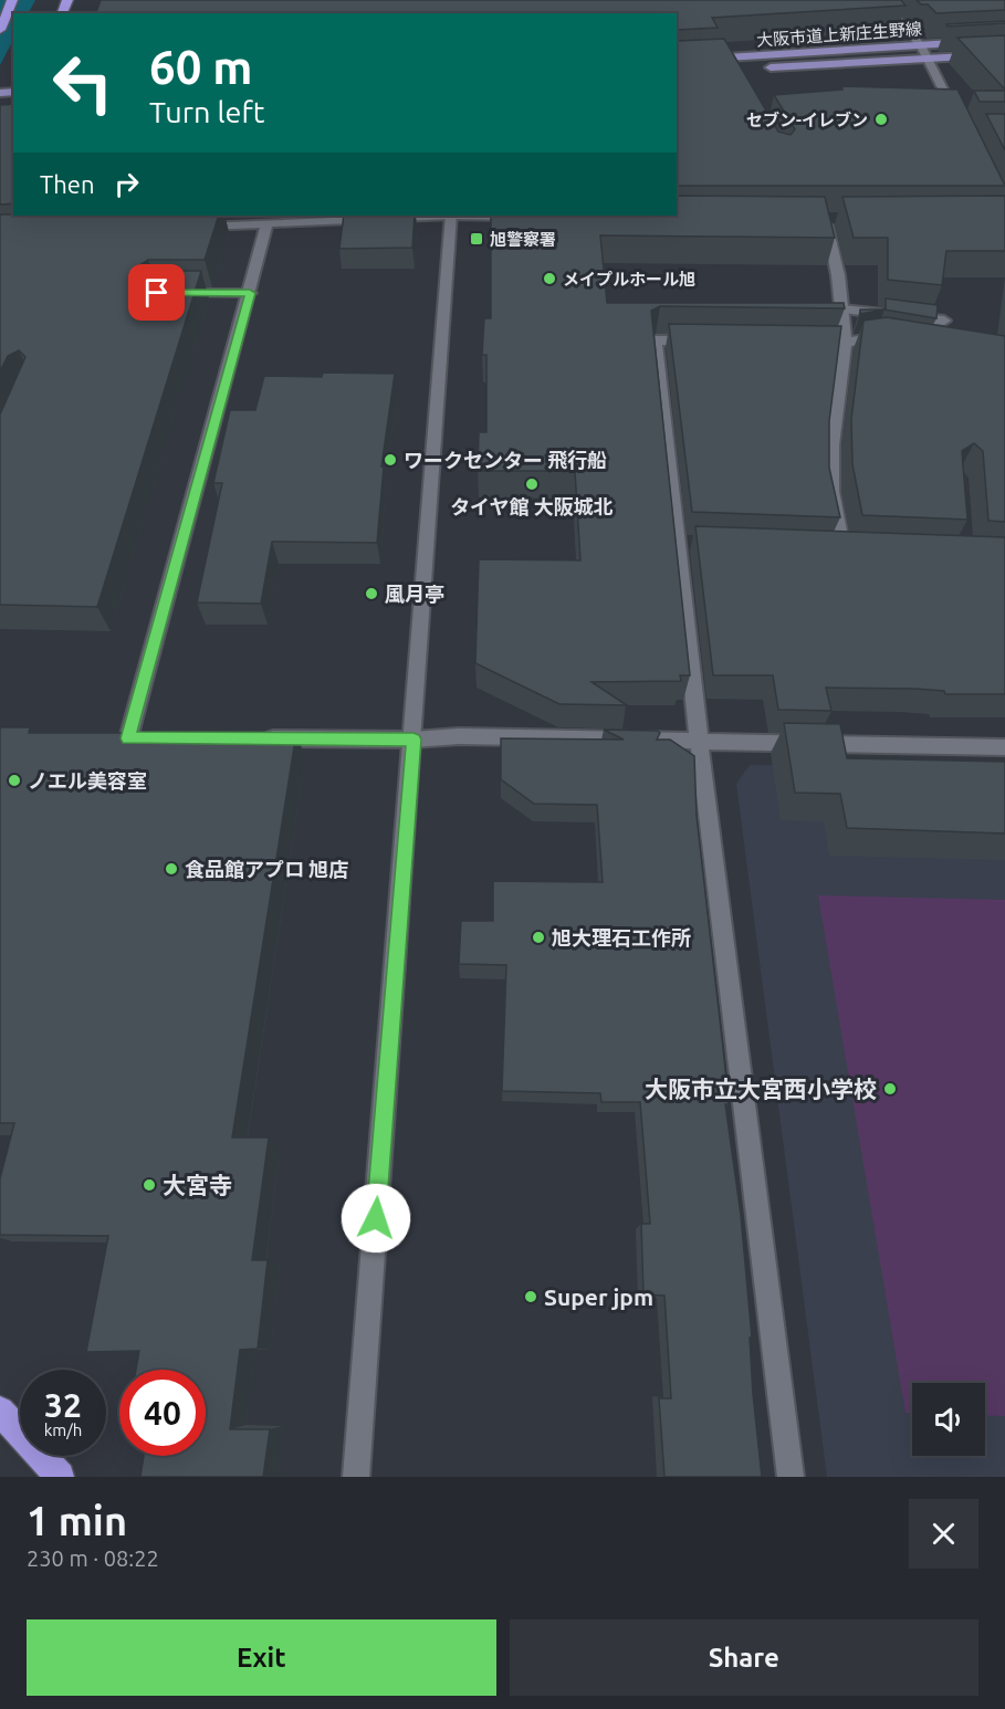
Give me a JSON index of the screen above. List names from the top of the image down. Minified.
{"streets":{"main road":["大阪市道上新庄生野線"]},"places":{"other":["セブン-イレブン","メイプルホール旭","ワークセンター 飛行船","タイヤ館 大阪城北","風月亭","ノエル美容室","食品館アプロ 旭店","旭大理石工作所","大阪市立大宮西小学校","大宮寺","Super jpm"],"transit":["旭警察署"]},"page":{"turn":["60 m","Turn left"],"then":"Then","speed":"32 km/h","limit":"40","heading":["1 min","230 m · 08:22"],"buttons":["Exit","Share"]}}
